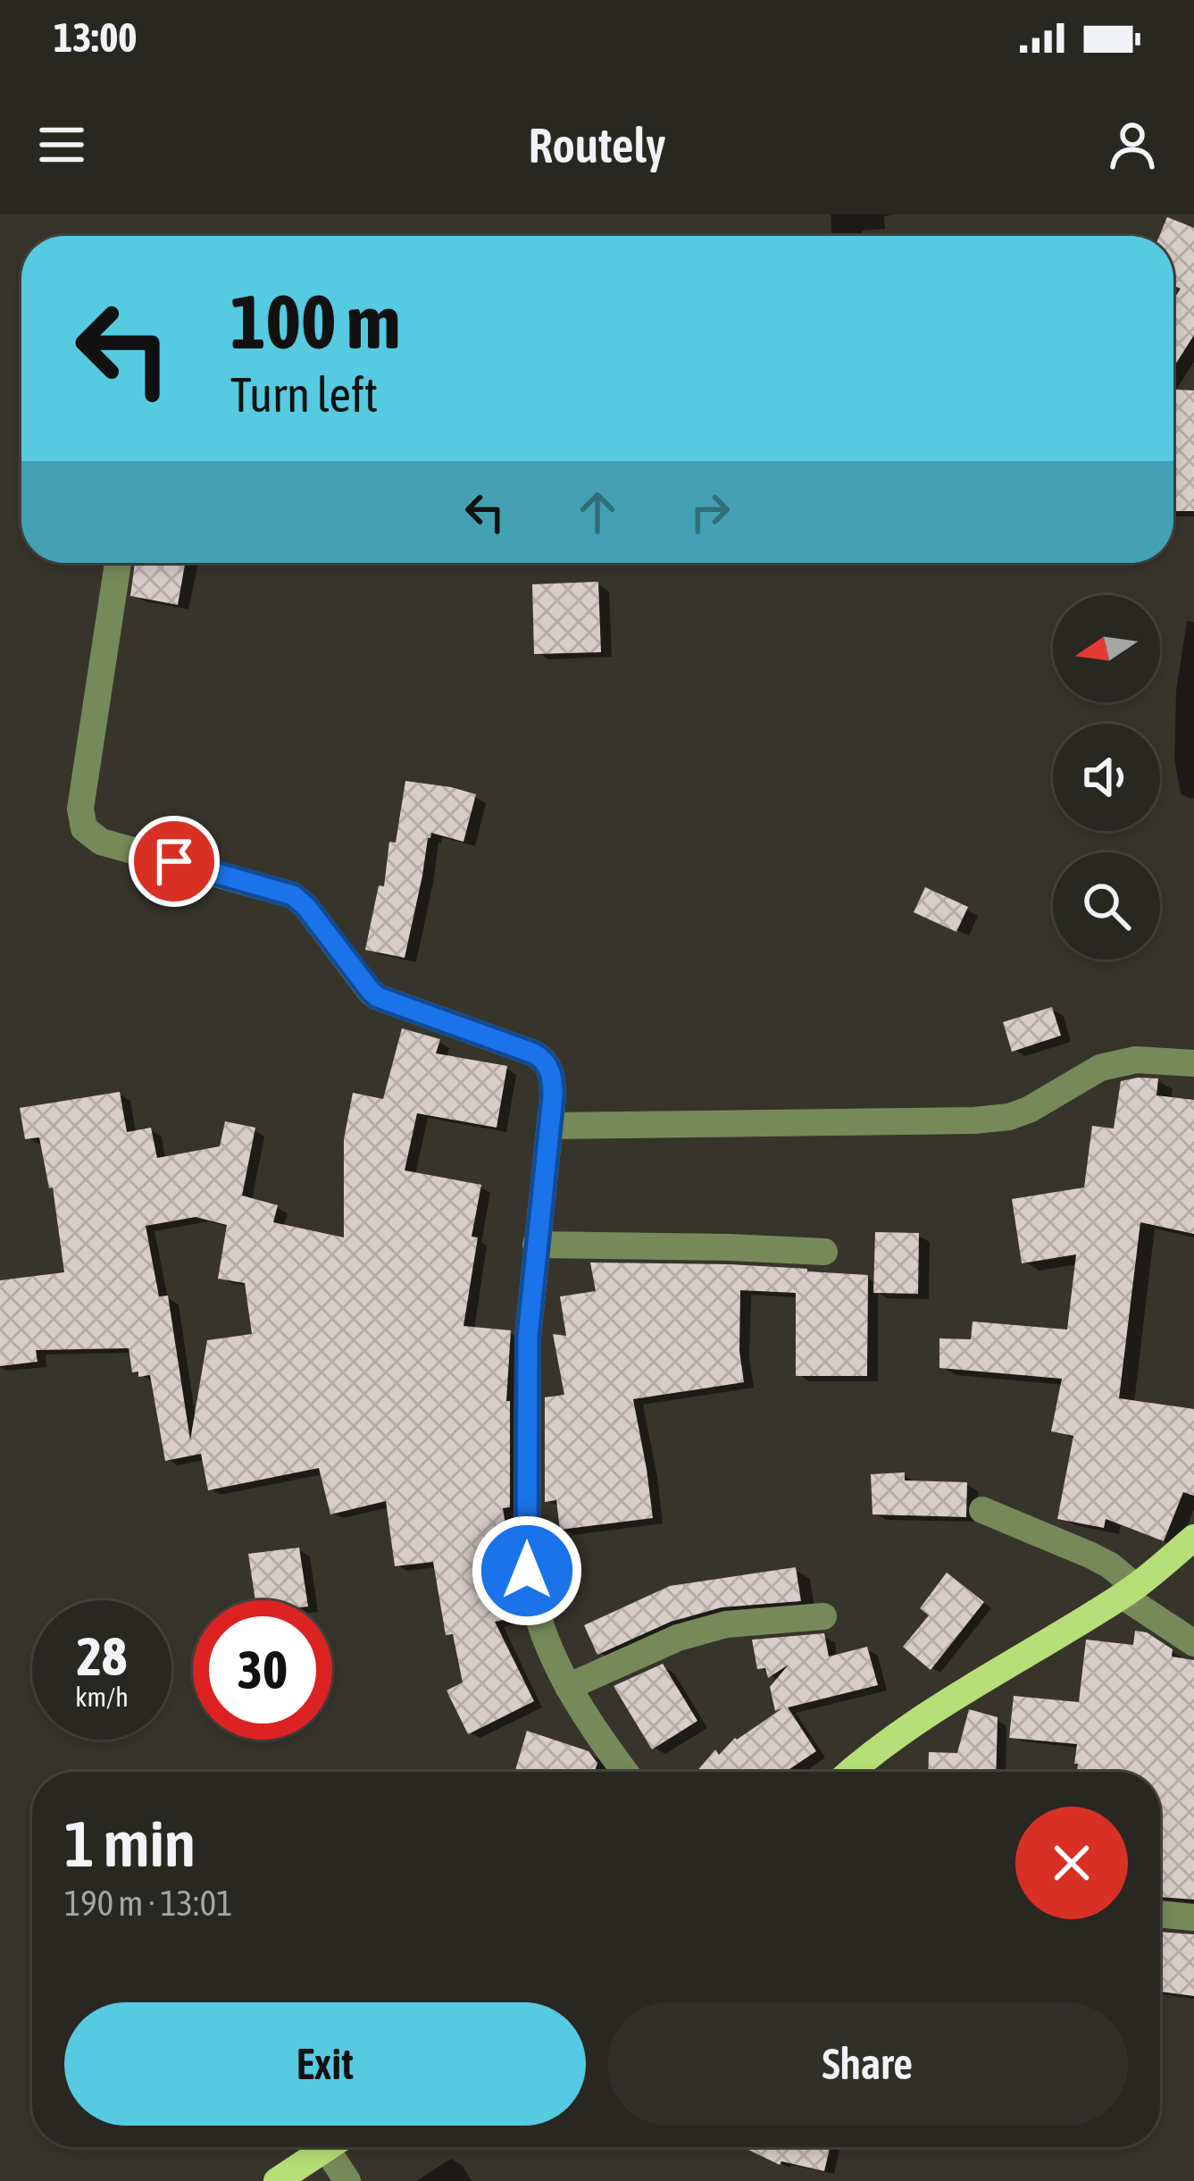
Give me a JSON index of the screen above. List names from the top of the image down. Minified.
{"north":"left","page":{"status":"13:00","header":"Routely","turn":["100 m","Turn left"],"speed":"28 km/h","limit":"30","heading":["1 min","190 m · 13:01"],"buttons":["Exit","Share"]}}
